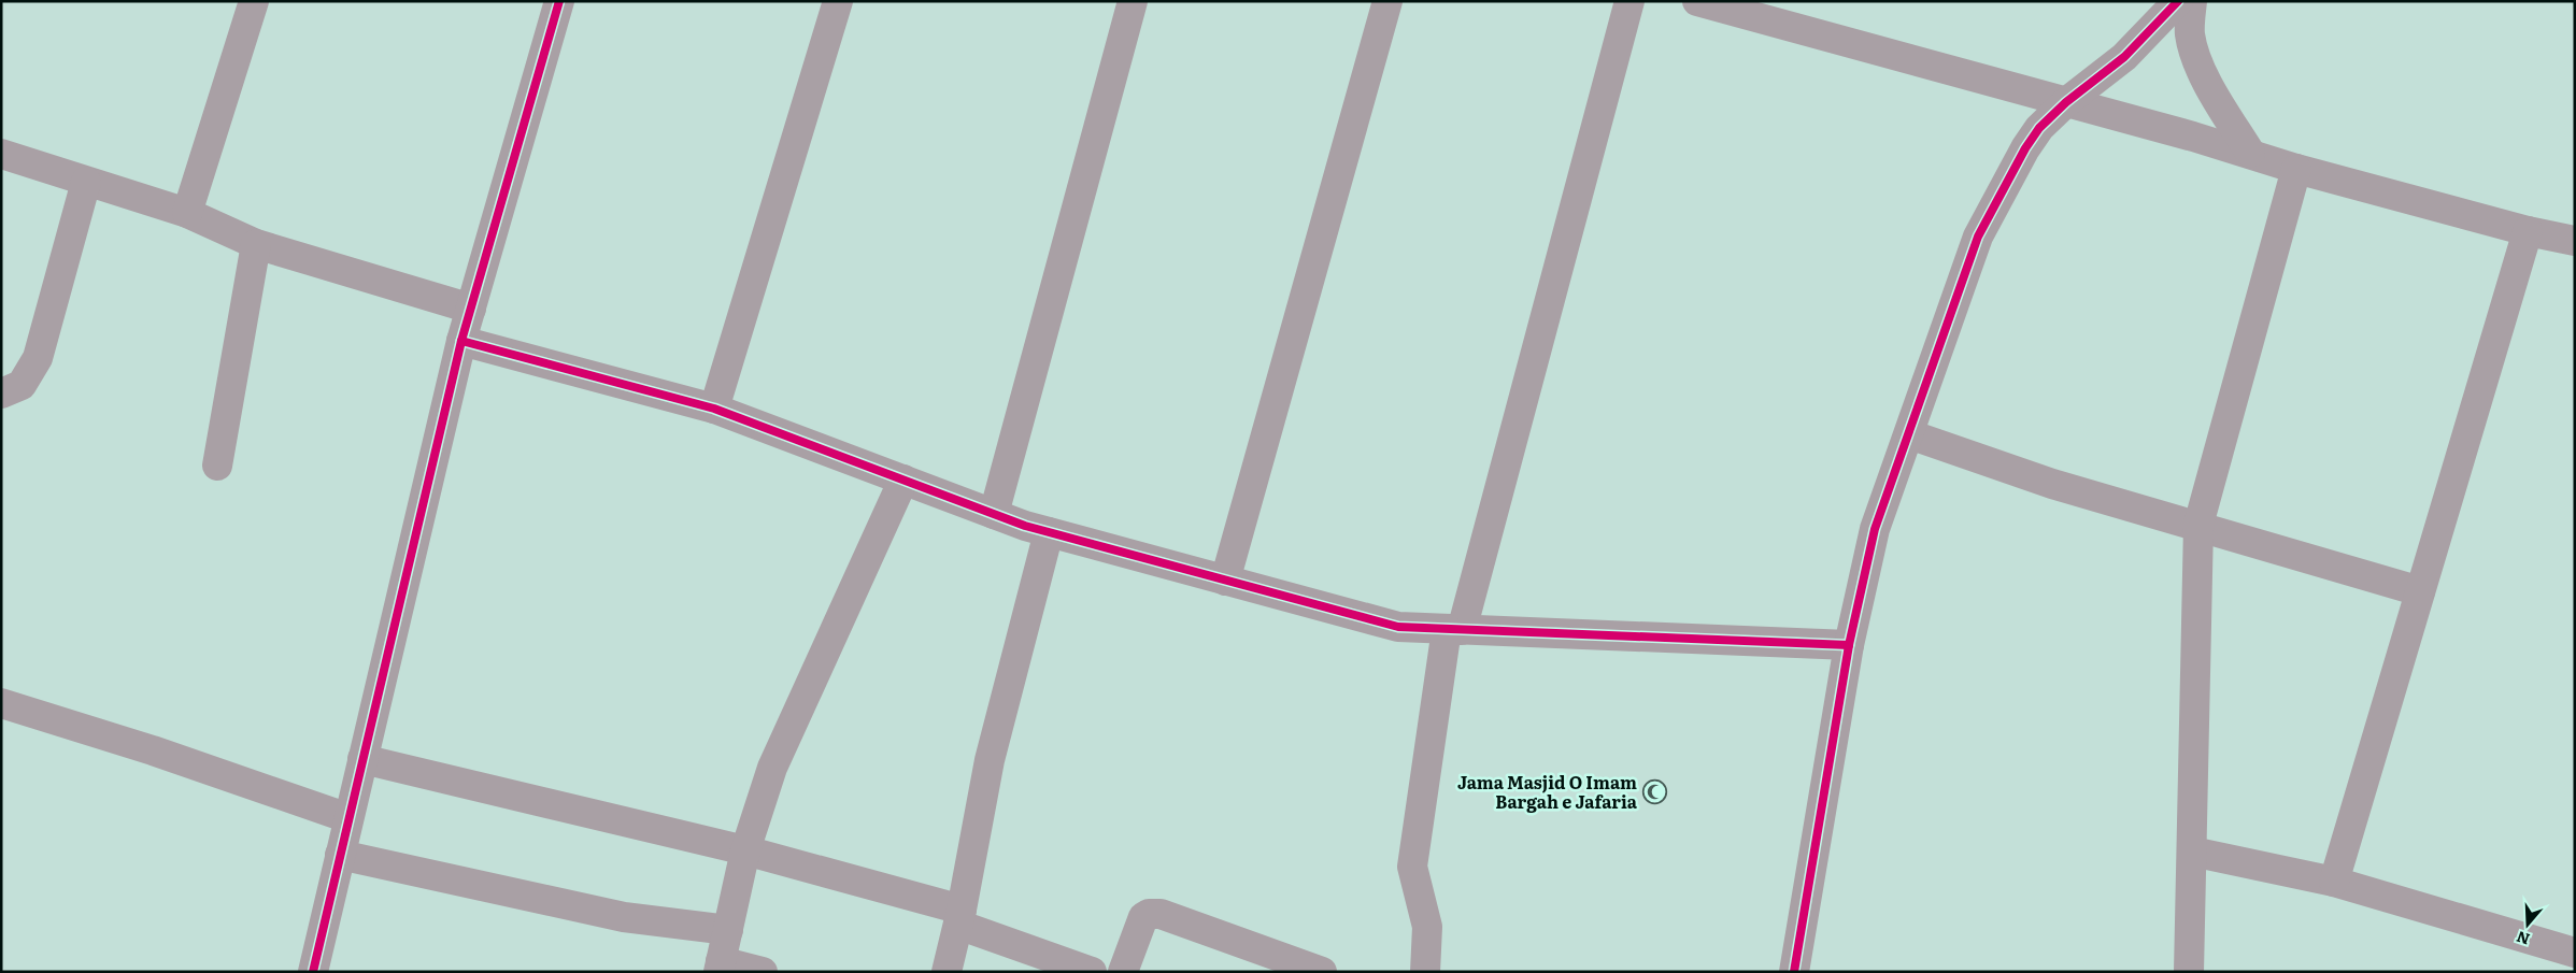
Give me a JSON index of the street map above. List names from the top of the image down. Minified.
{"places":{"mosque":["Jama Masjid O Imam Bargah e Jafaria"]},"north":"bottom"}
